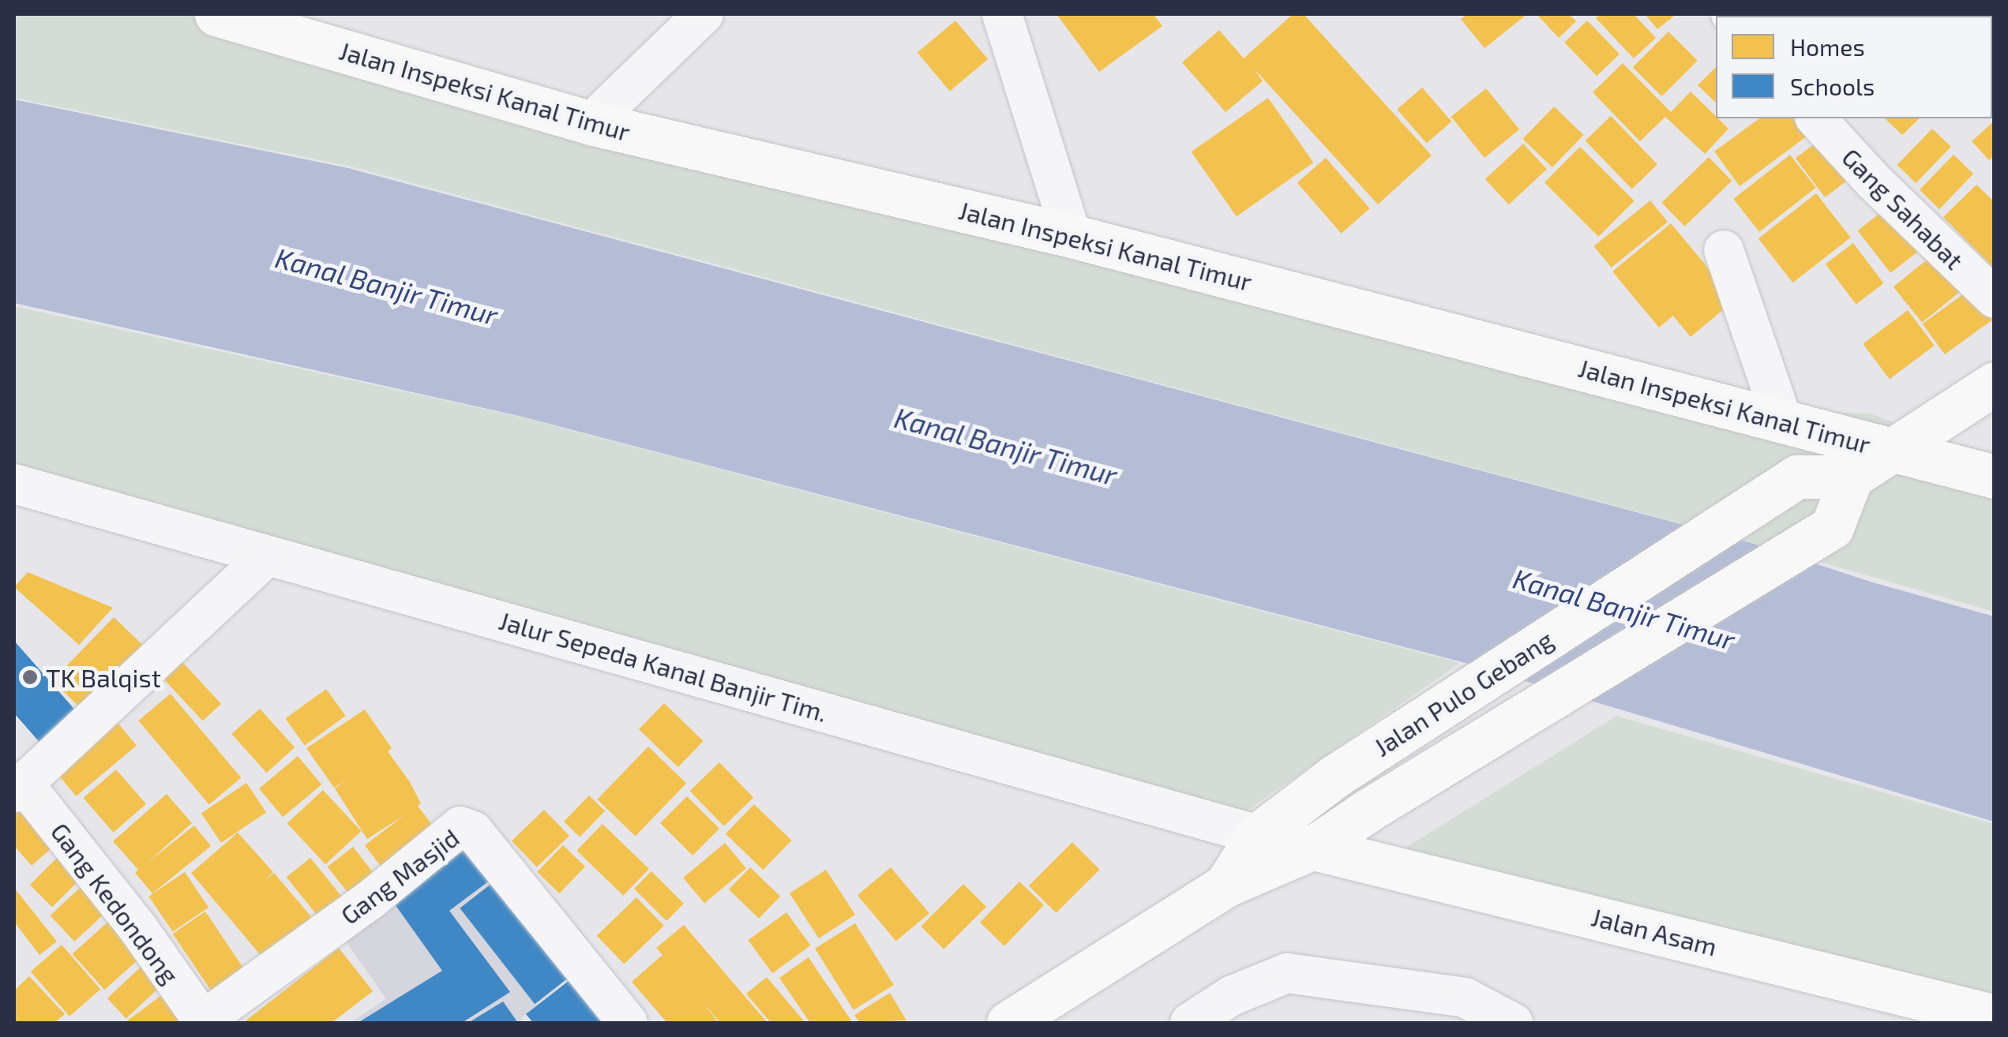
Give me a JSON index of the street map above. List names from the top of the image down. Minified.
{"streets":{"street":["Jalan Inspeksi Kanal Timur","Gang Sahabat","Jalur Sepeda Kanal Banjir Tim.","Jalan Pulo Gebang","Gang Masjid","Gang Kedondong","Jalan Asam"]},"crossings":[["Jalur Sepeda Kanal Banjir Tim.","Jalan Pulo Gebang"],["Jalur Sepeda Kanal Banjir Tim.","Jalan Asam"],["Jalan Pulo Gebang","Jalan Asam"],["Gang Masjid","Gang Kedondong"]],"water":["Kanal Banjir Timur"],"places":["TK Balqist"],"legend":["Homes","Schools"]}
